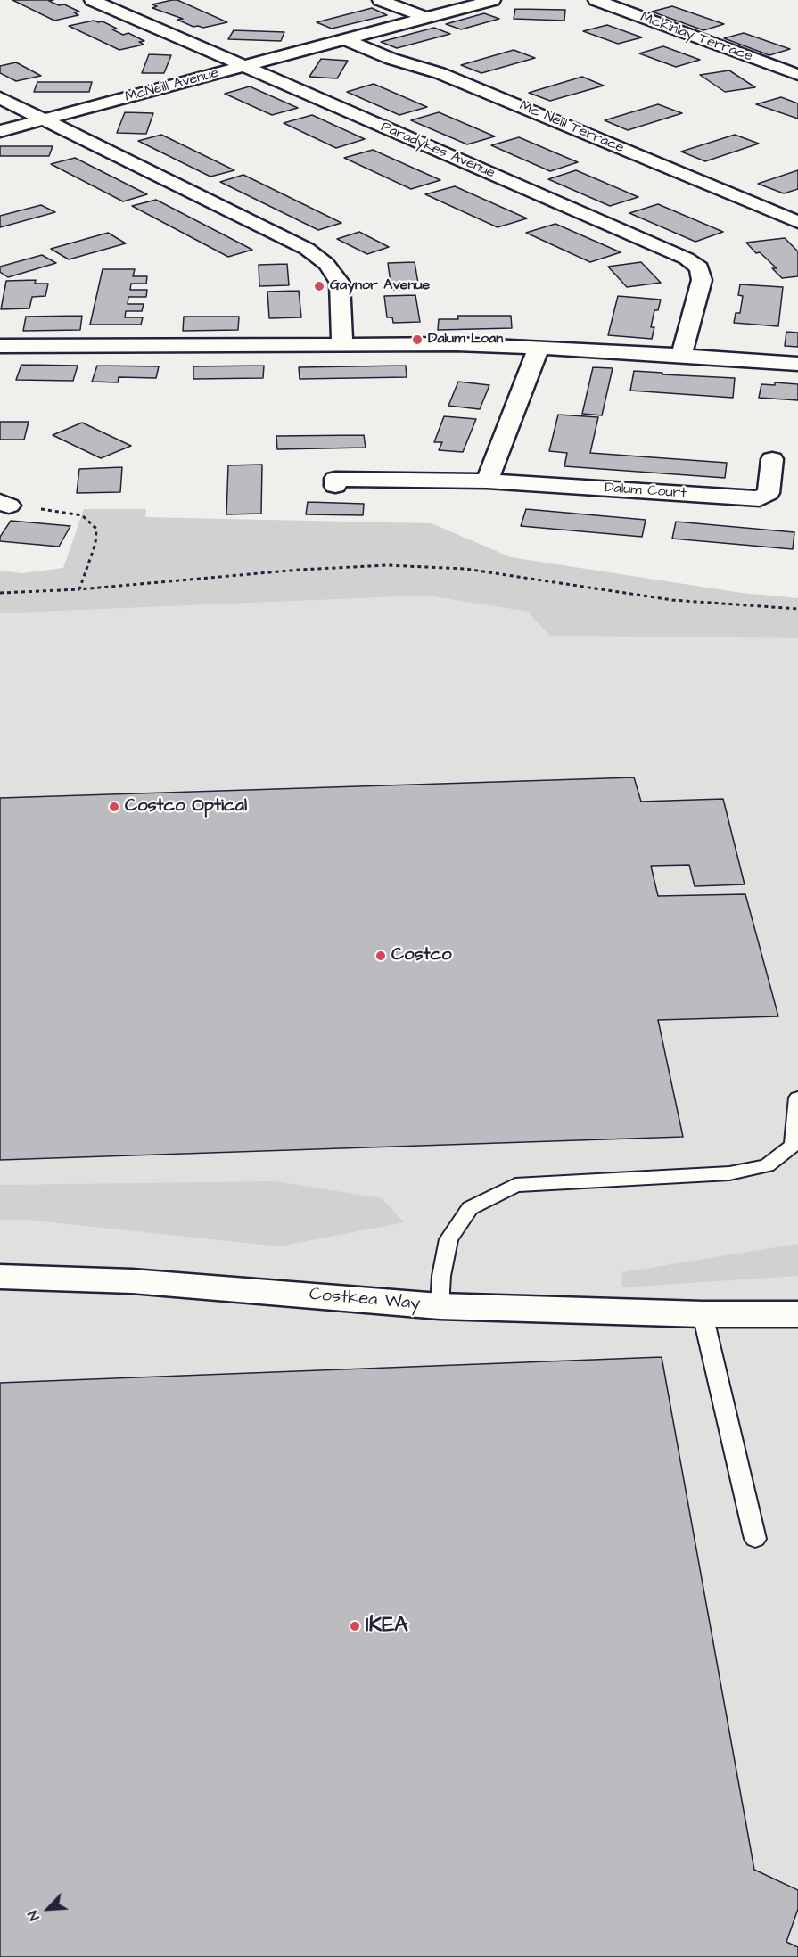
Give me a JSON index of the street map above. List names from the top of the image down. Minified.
{"streets":{"street":["Mckinlay Terrace","McNeill Avenue","Mc Neill Terrace","Paradykes Avenue","Dalum Court","Costkea Way"]},"crossings":[["McNeill Avenue","Mc Neill Terrace"],["McNeill Avenue","Paradykes Avenue"]],"places":["Gaynor Avenue","Dalum Loan","Costco Optical","Costco","IKEA"],"north":"bottom left"}
